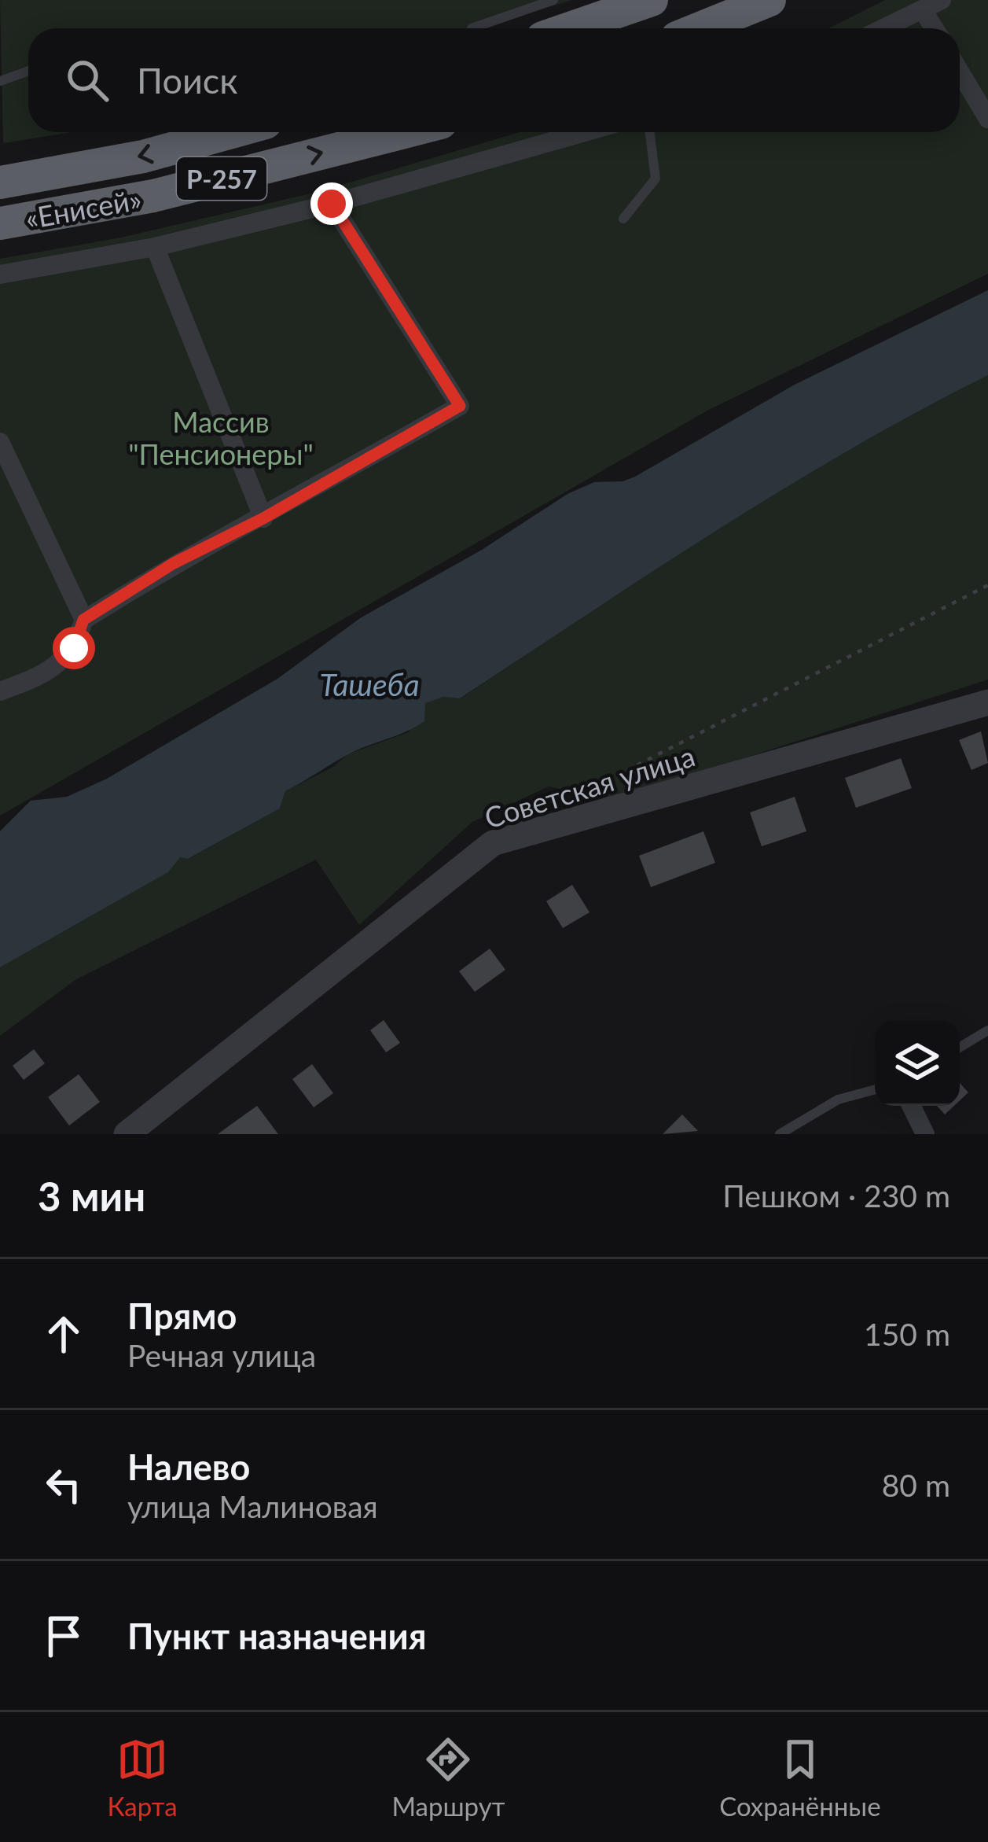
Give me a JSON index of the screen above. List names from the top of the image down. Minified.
{"streets":{"highway":["Р-257","«Енисей»"],"street":["Советская улица"]},"water":["Ташеба"],"parks":["Массив \"Пенсионеры\""],"page":{"search":"Поиск","heading":["3 мин","Пешком · 230 m"],"list":[["Прямо","Речная улица","150 m"],["Налево","улица Малиновая","80 m"],"Пункт назначения"],"nav":["Карта","Маршрут","Сохранённые"]}}
